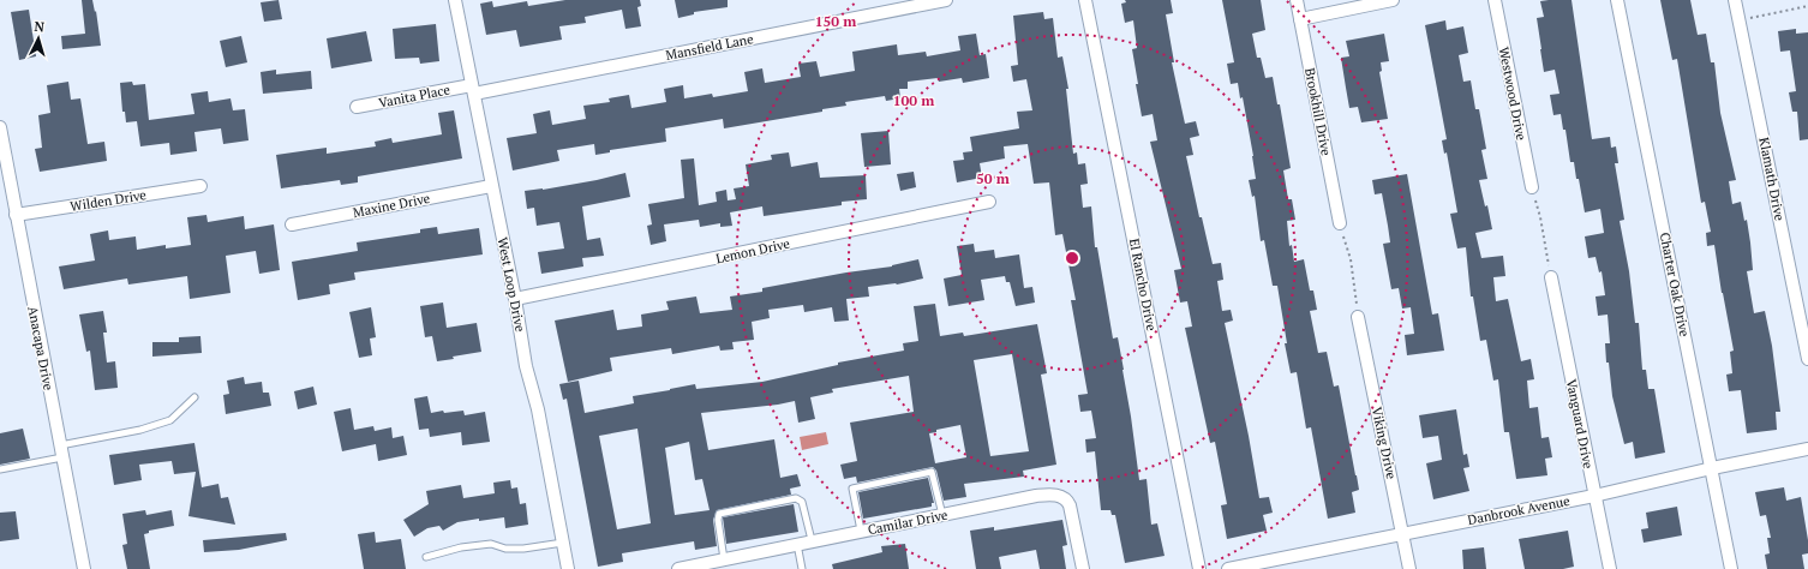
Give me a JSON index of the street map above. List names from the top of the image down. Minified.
{"streets":{"street":["Mansfield Lane","Westwood Drive","Vanita Place","Brookhill Drive","Klamath Drive","Wilden Drive","Maxine Drive","Lemon Drive","West Loop Drive","El Rancho Drive","Charter Oak Drive","Anacapa Drive","Vanguard Drive","Viking Drive","Danbrook Avenue","Camilar Drive"]},"crossings":[["Mansfield Lane","Vanita Place"],["Mansfield Lane","West Loop Drive"],["Vanita Place","West Loop Drive"],["Wilden Drive","Anacapa Drive"],["Maxine Drive","West Loop Drive"],["Lemon Drive","West Loop Drive"],["Charter Oak Drive","Danbrook Avenue"],["Vanguard Drive","Danbrook Avenue"],["Viking Drive","Danbrook Avenue"]],"north":"top","rings":["150 m","100 m","50 m"]}
